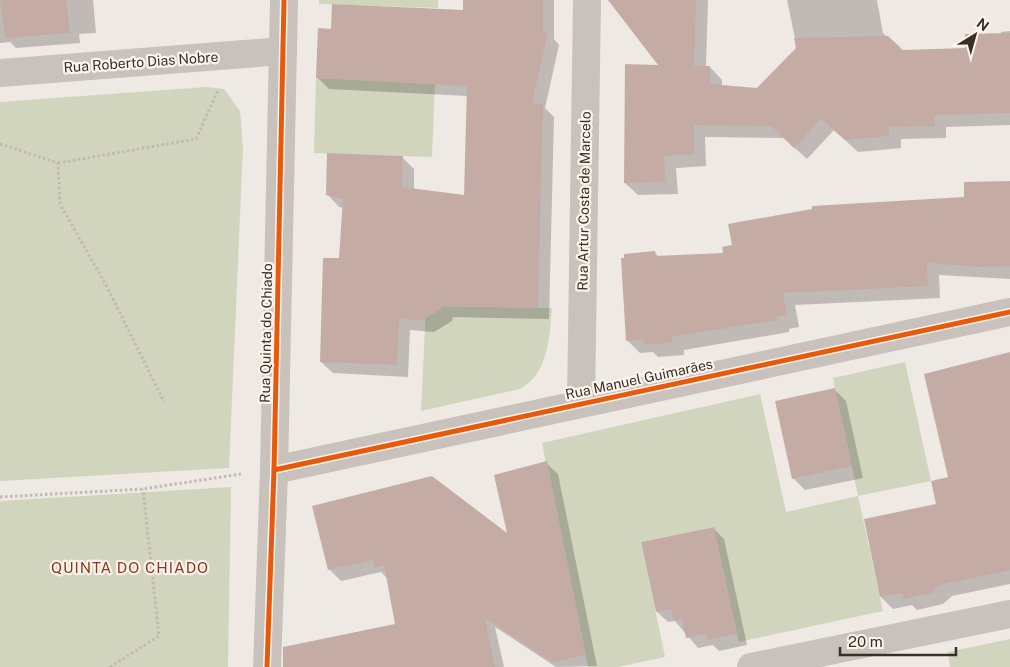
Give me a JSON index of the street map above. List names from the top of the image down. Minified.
{"streets":{"street":["Rua Roberto Dias Nobre","Rua Artur Costa de Marcelo","Rua Quinta do Chiado","Rua Manuel Guimarães"]},"crossings":[["Rua Roberto Dias Nobre","Rua Quinta do Chiado"],["Rua Artur Costa de Marcelo","Rua Manuel Guimarães"],["Rua Quinta do Chiado","Rua Manuel Guimarães"]],"districts":["QUINTA DO CHIADO"],"scale_bar":"20 m","north":"top right"}
